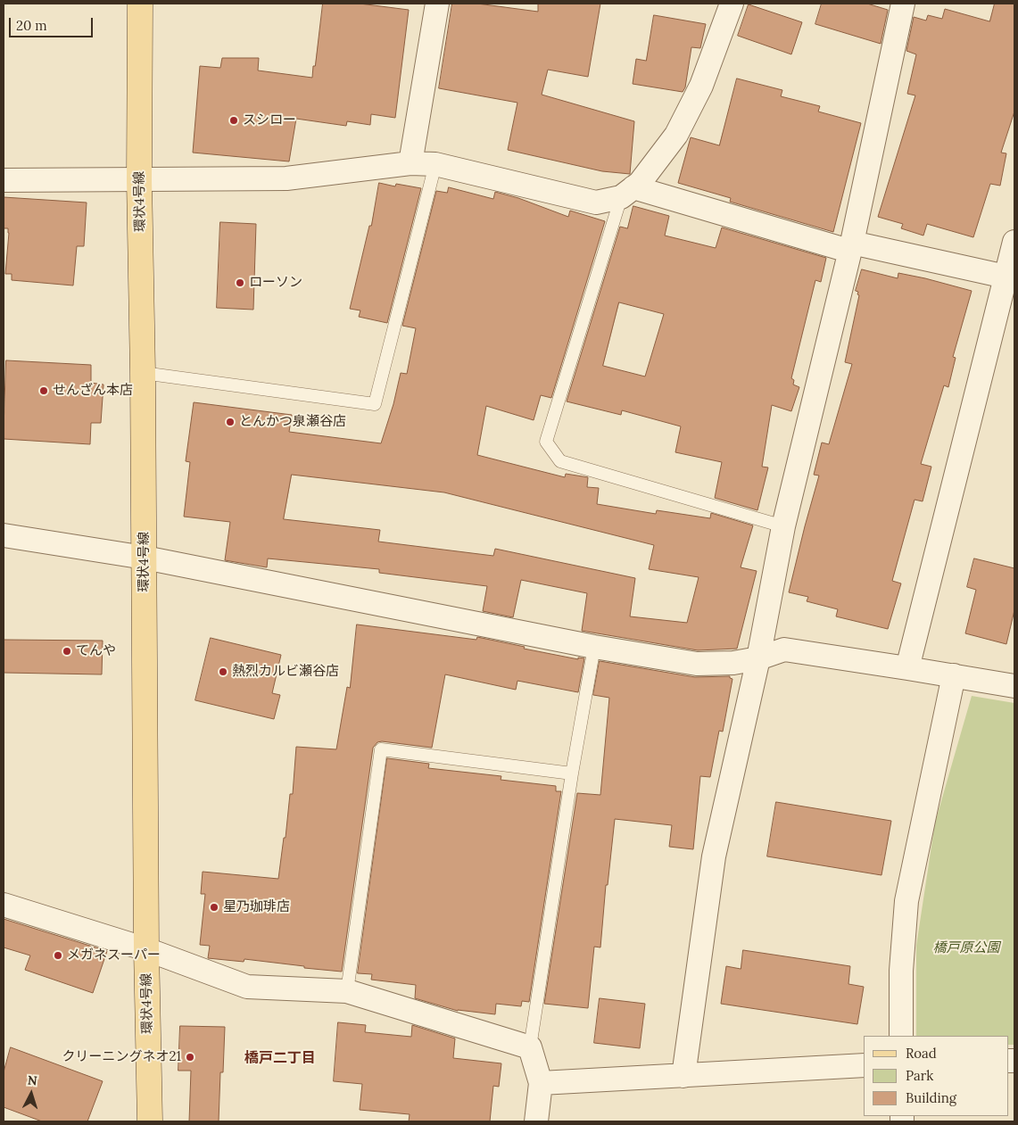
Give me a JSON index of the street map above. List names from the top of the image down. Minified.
{"streets":{"main road":["環状4号線"]},"districts":["橋戸二丁目"],"parks":["橋戸原公園"],"places":["スシロー","ローソン","せんざん本店","とんかつ泉瀬谷店","てんや","熱烈カルビ瀬谷店","星乃珈琲店","メガネスーパー","クリーニングネオ21"],"legend":["Road","Park","Building"],"scale_bar":"20 m","north":"top"}
